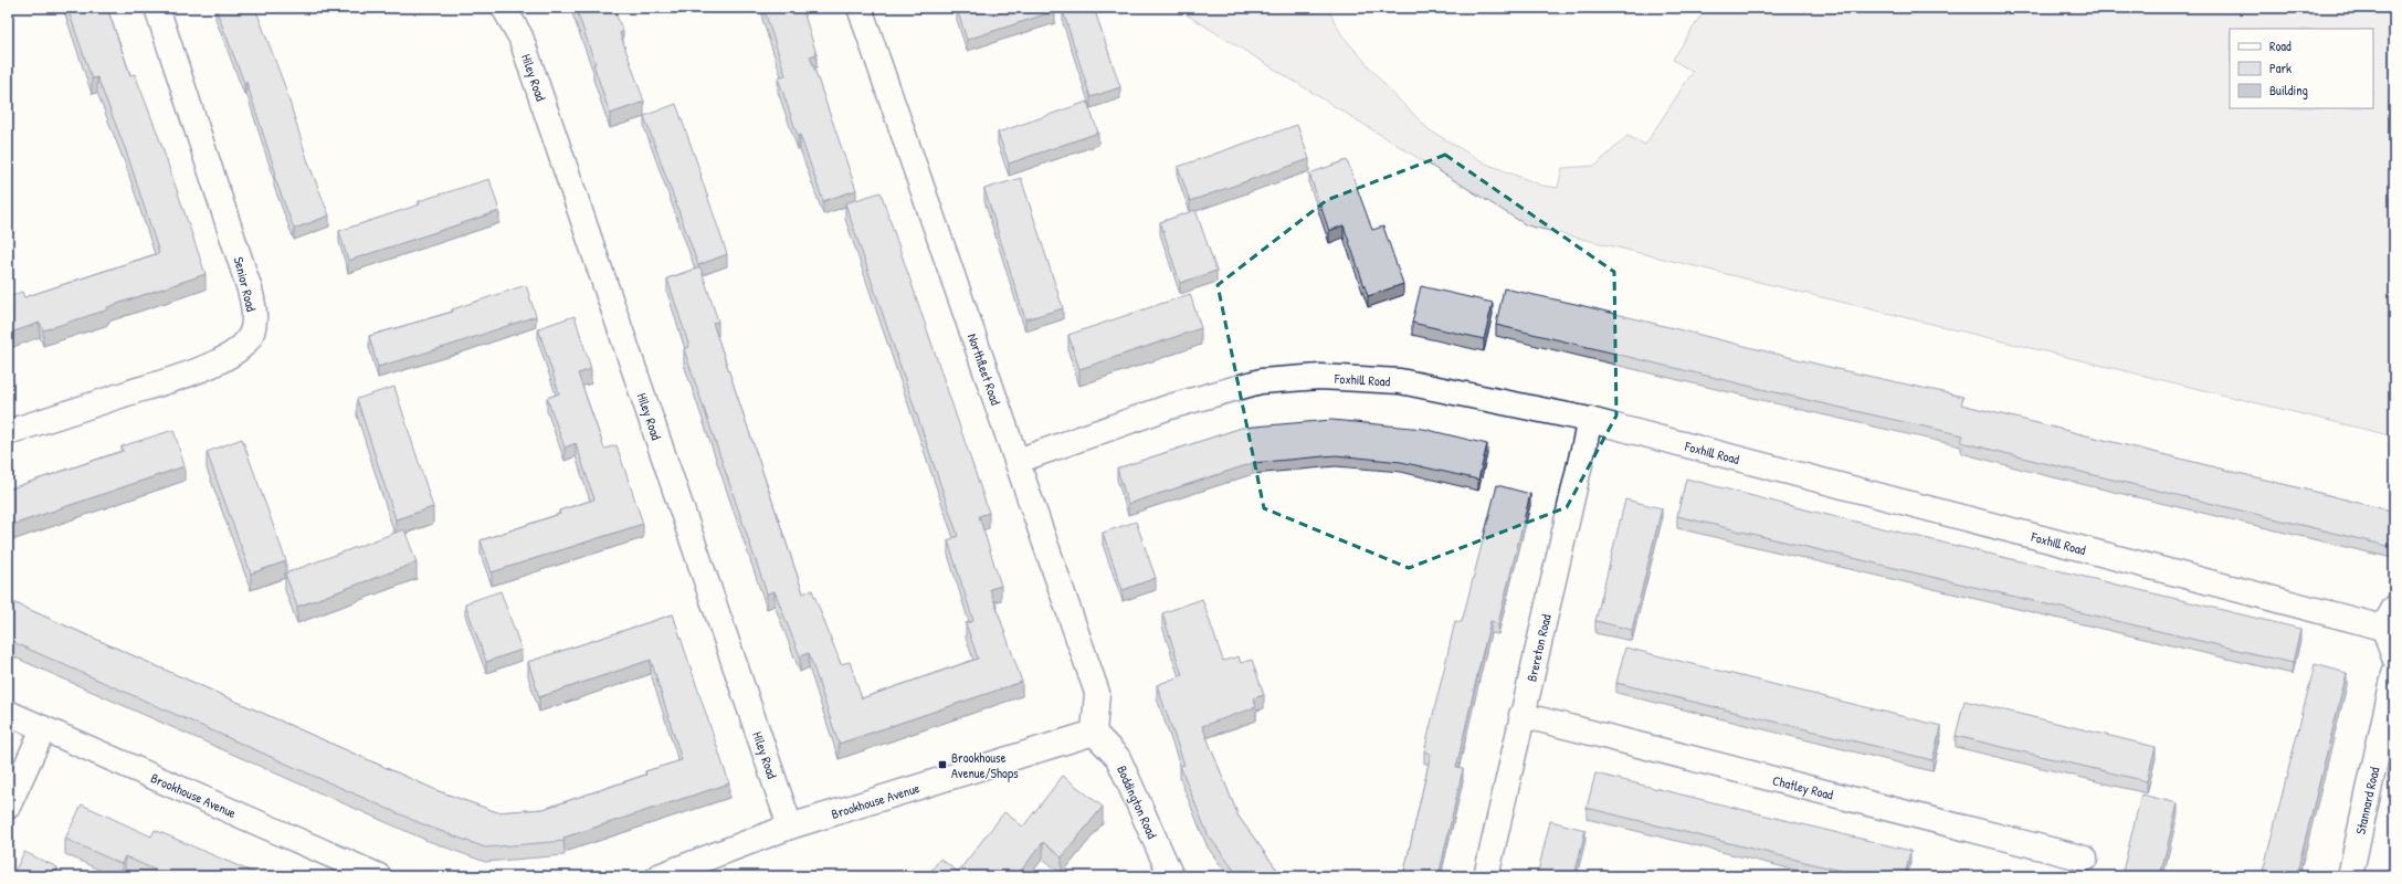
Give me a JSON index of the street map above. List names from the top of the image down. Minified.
{"streets":{"street":["Hiley Road","Senior Road","Northfleet Road","Foxhill Road","Brereton Road","Chatley Road","Brookhouse Avenue","Boddington Road","Stannard Road"]},"crossings":[["Hiley Road","Brookhouse Avenue"],["Northfleet Road","Foxhill Road"],["Northfleet Road","Brookhouse Avenue"],["Northfleet Road","Boddington Road"],["Foxhill Road","Brereton Road"],["Brereton Road","Chatley Road"],["Brookhouse Avenue","Boddington Road"]],"places":{"transit":["Brookhouse Avenue/Shops"]},"legend":["Road","Park","Building"]}
